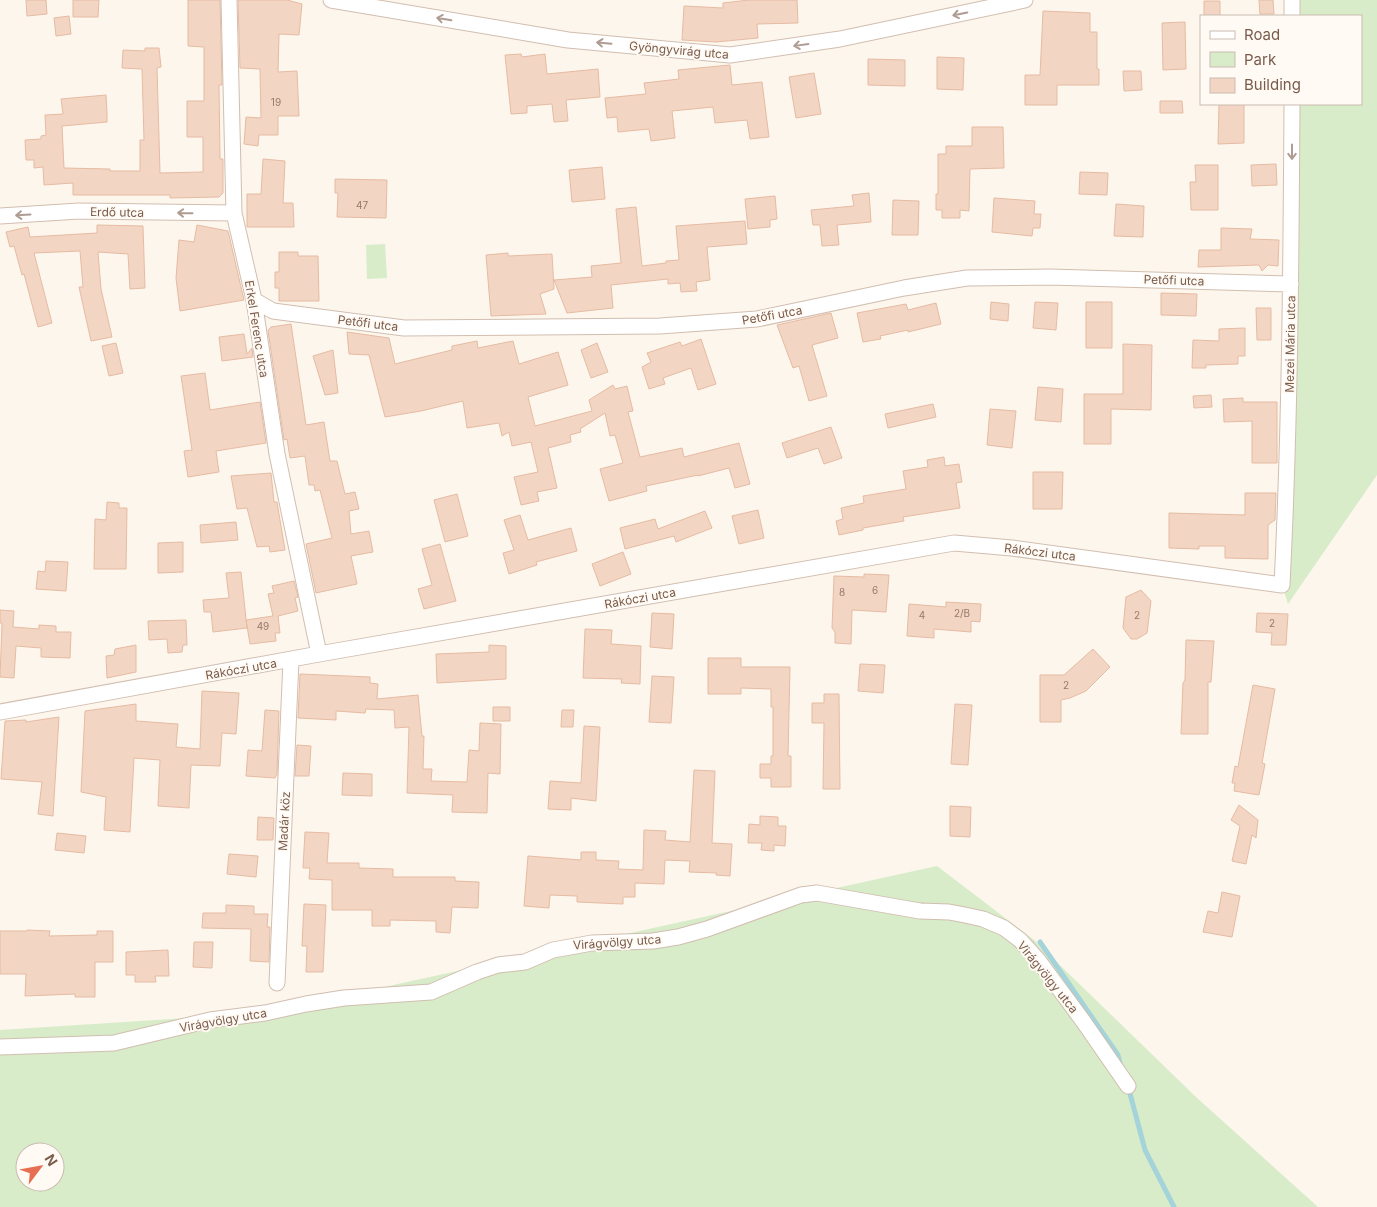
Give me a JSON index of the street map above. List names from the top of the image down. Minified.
{"streets":{"street":["Gyöngyvirág utca","Erdő utca","Petőfi utca","Erkel Ferenc utca","Mezei Mária utca","Rákóczi utca","Madár köz","Virágvölgy utca"]},"crossings":[["Erdő utca","Erkel Ferenc utca"],["Petőfi utca","Erkel Ferenc utca"],["Petőfi utca","Mezei Mária utca"],["Erkel Ferenc utca","Rákóczi utca"],["Mezei Mária utca","Rákóczi utca"],["Rákóczi utca","Madár köz"]],"one_way":["Gyöngyvirág utca","Erdő utca","Mezei Mária utca"],"house_numbers":["19","47","6","8","2/B","4","2","2","49","2"],"legend":["Road","Park","Building"],"north":"top right"}
